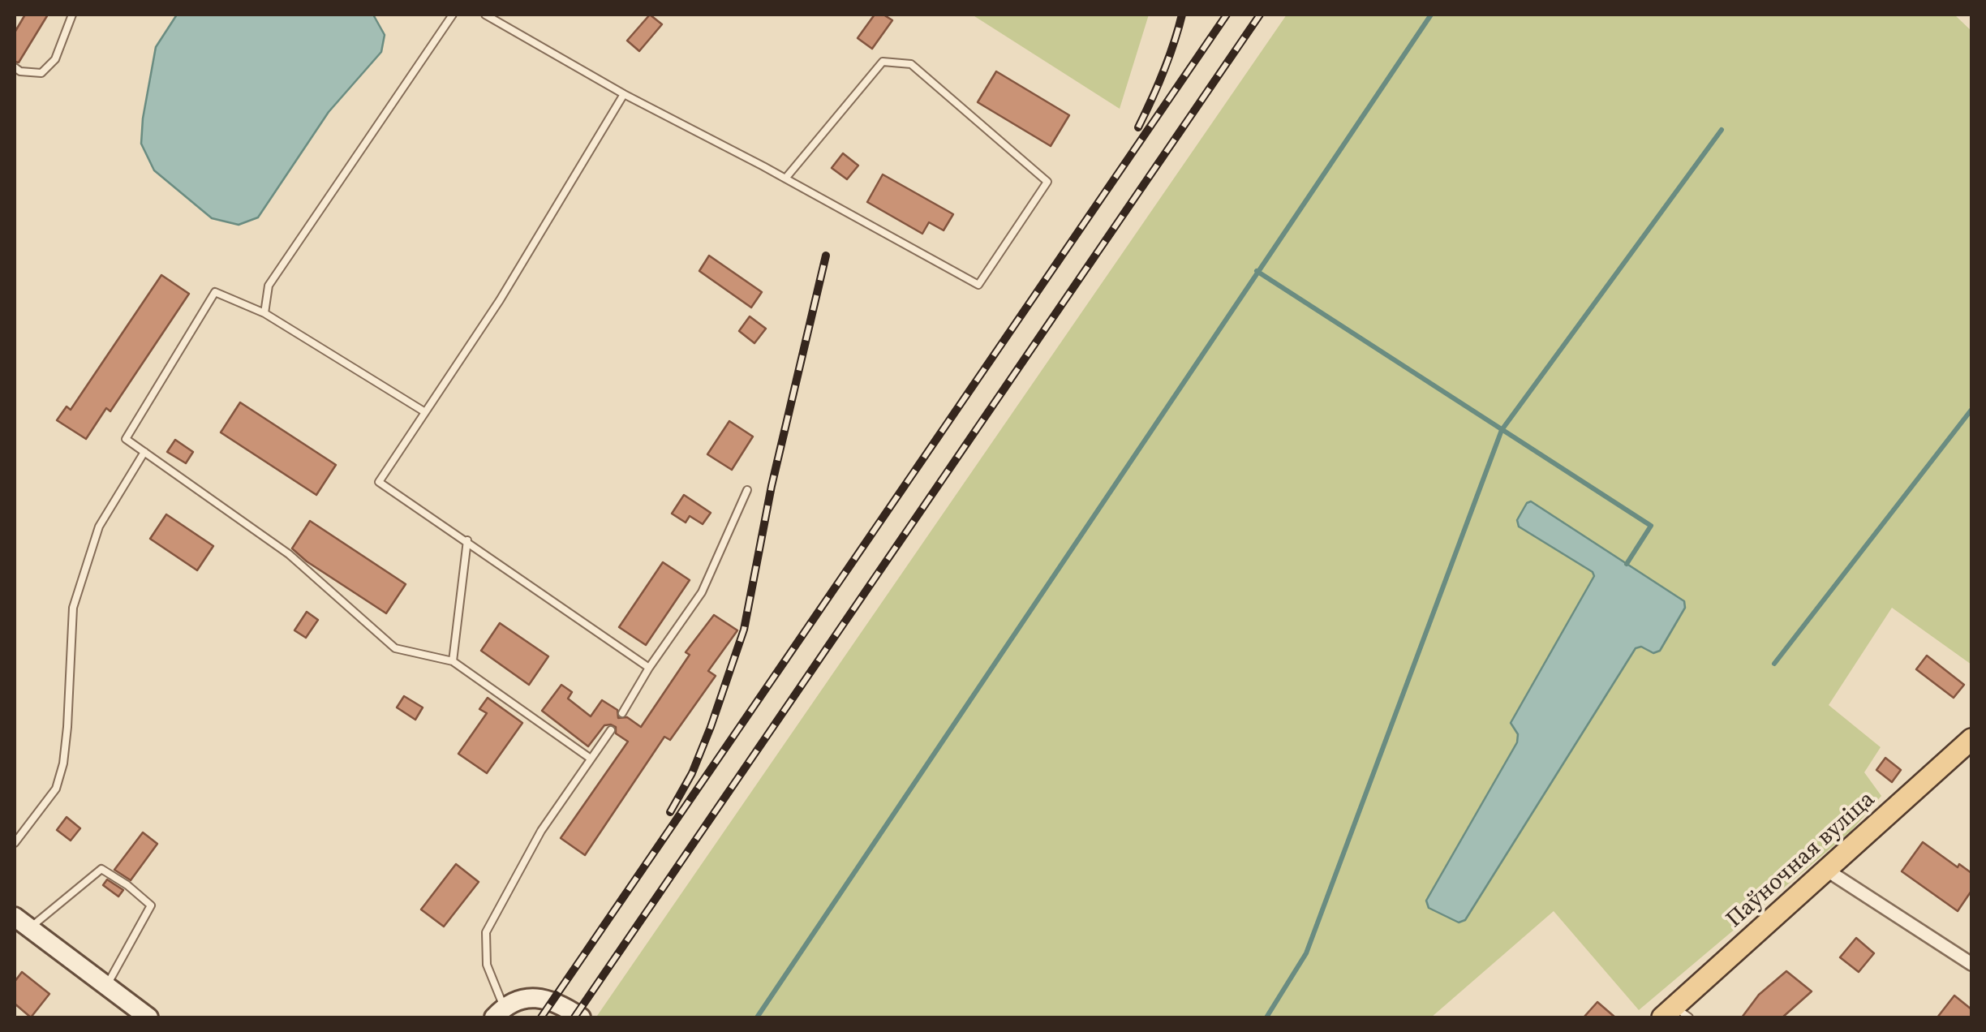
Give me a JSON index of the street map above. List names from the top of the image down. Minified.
{"streets":{"main road":["Паўночная вуліца"]}}
